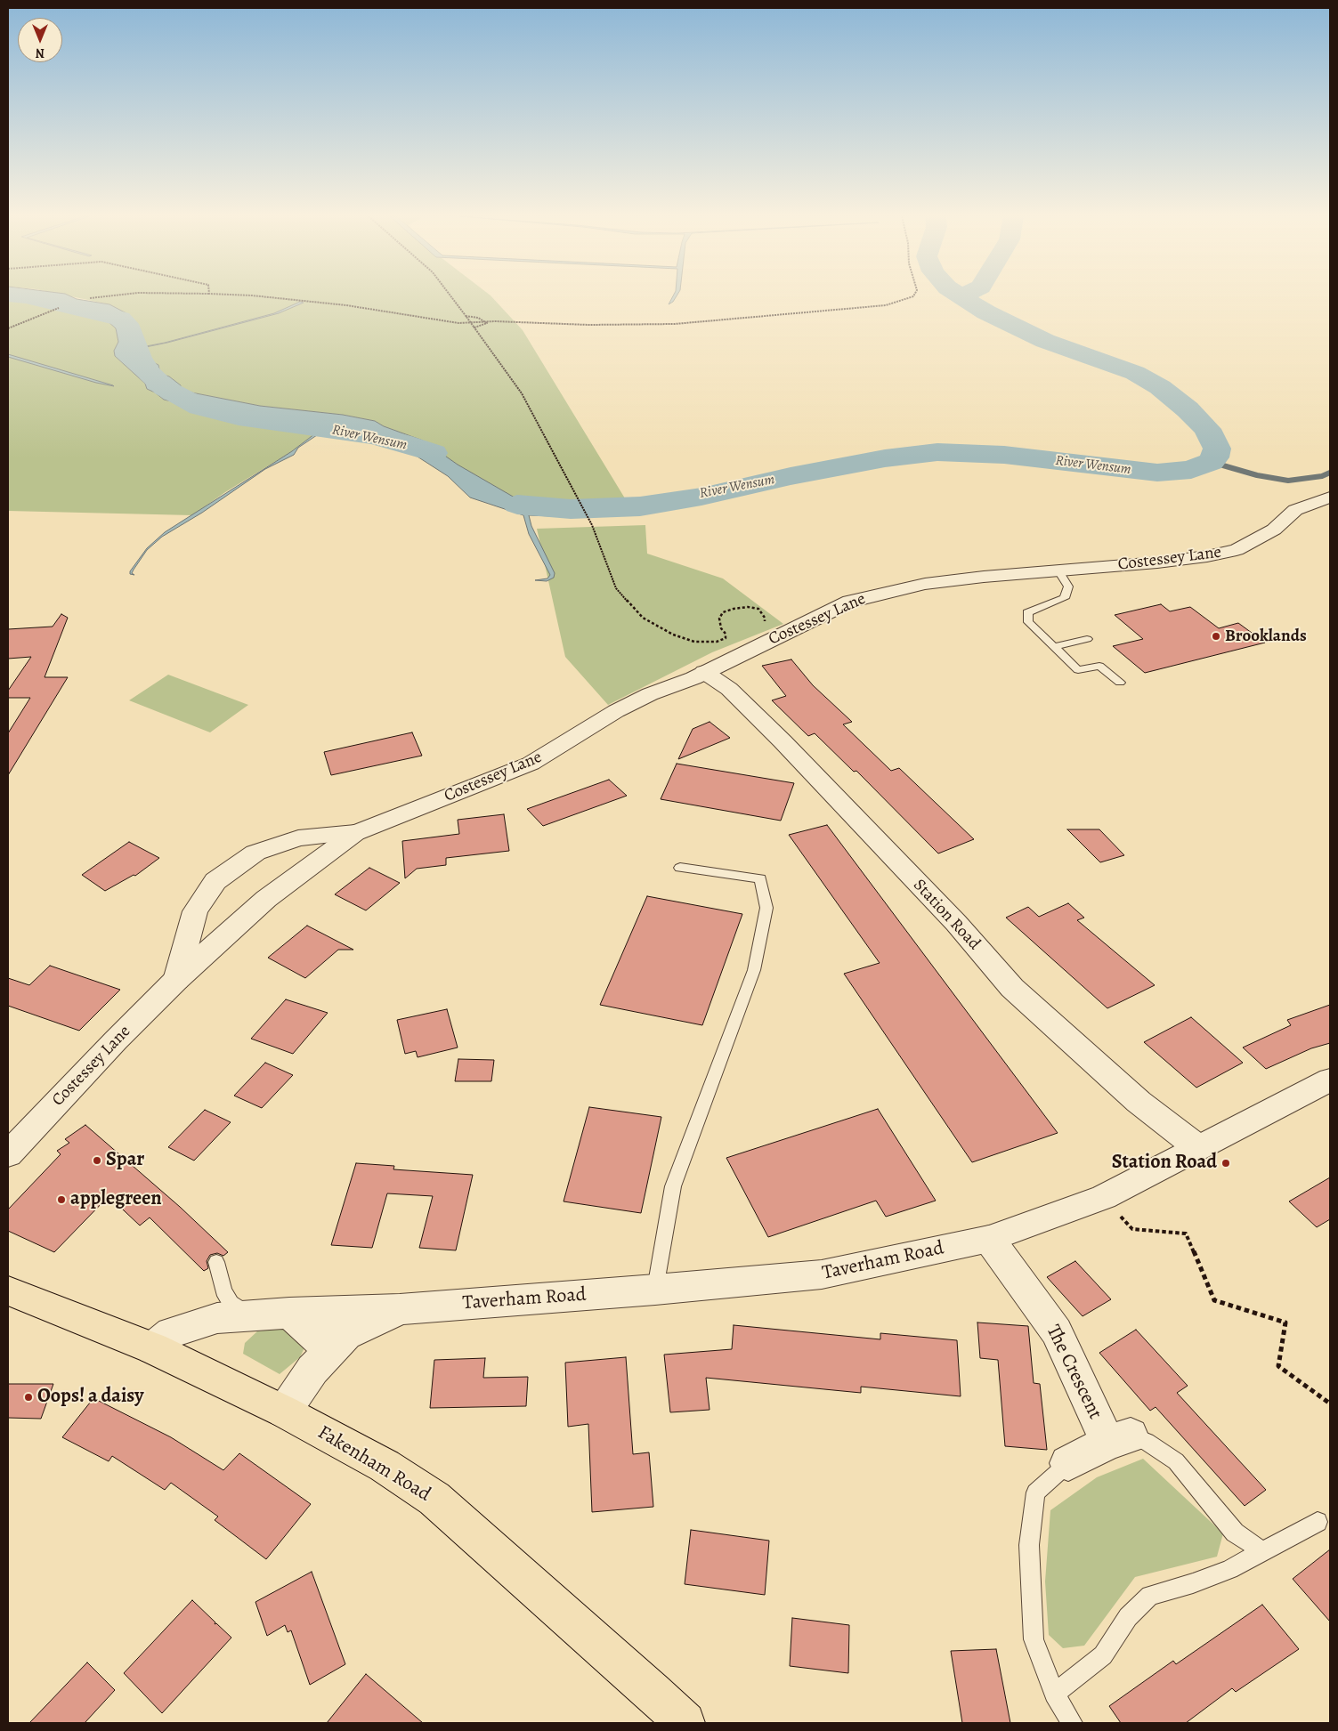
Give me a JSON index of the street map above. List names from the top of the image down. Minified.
{"streets":{"main road":["Fakenham Road"],"street":["Costessey Lane","Station Road","Taverham Road","The Crescent"]},"crossings":[["Costessey Lane","Station Road"],["Station Road","Taverham Road"],["Taverham Road","The Crescent"],["Taverham Road","Fakenham Road"]],"water":["River Wensum"],"places":["Brooklands","Spar","Station Road","applegreen","Oops! a daisy"],"north":"bottom"}
